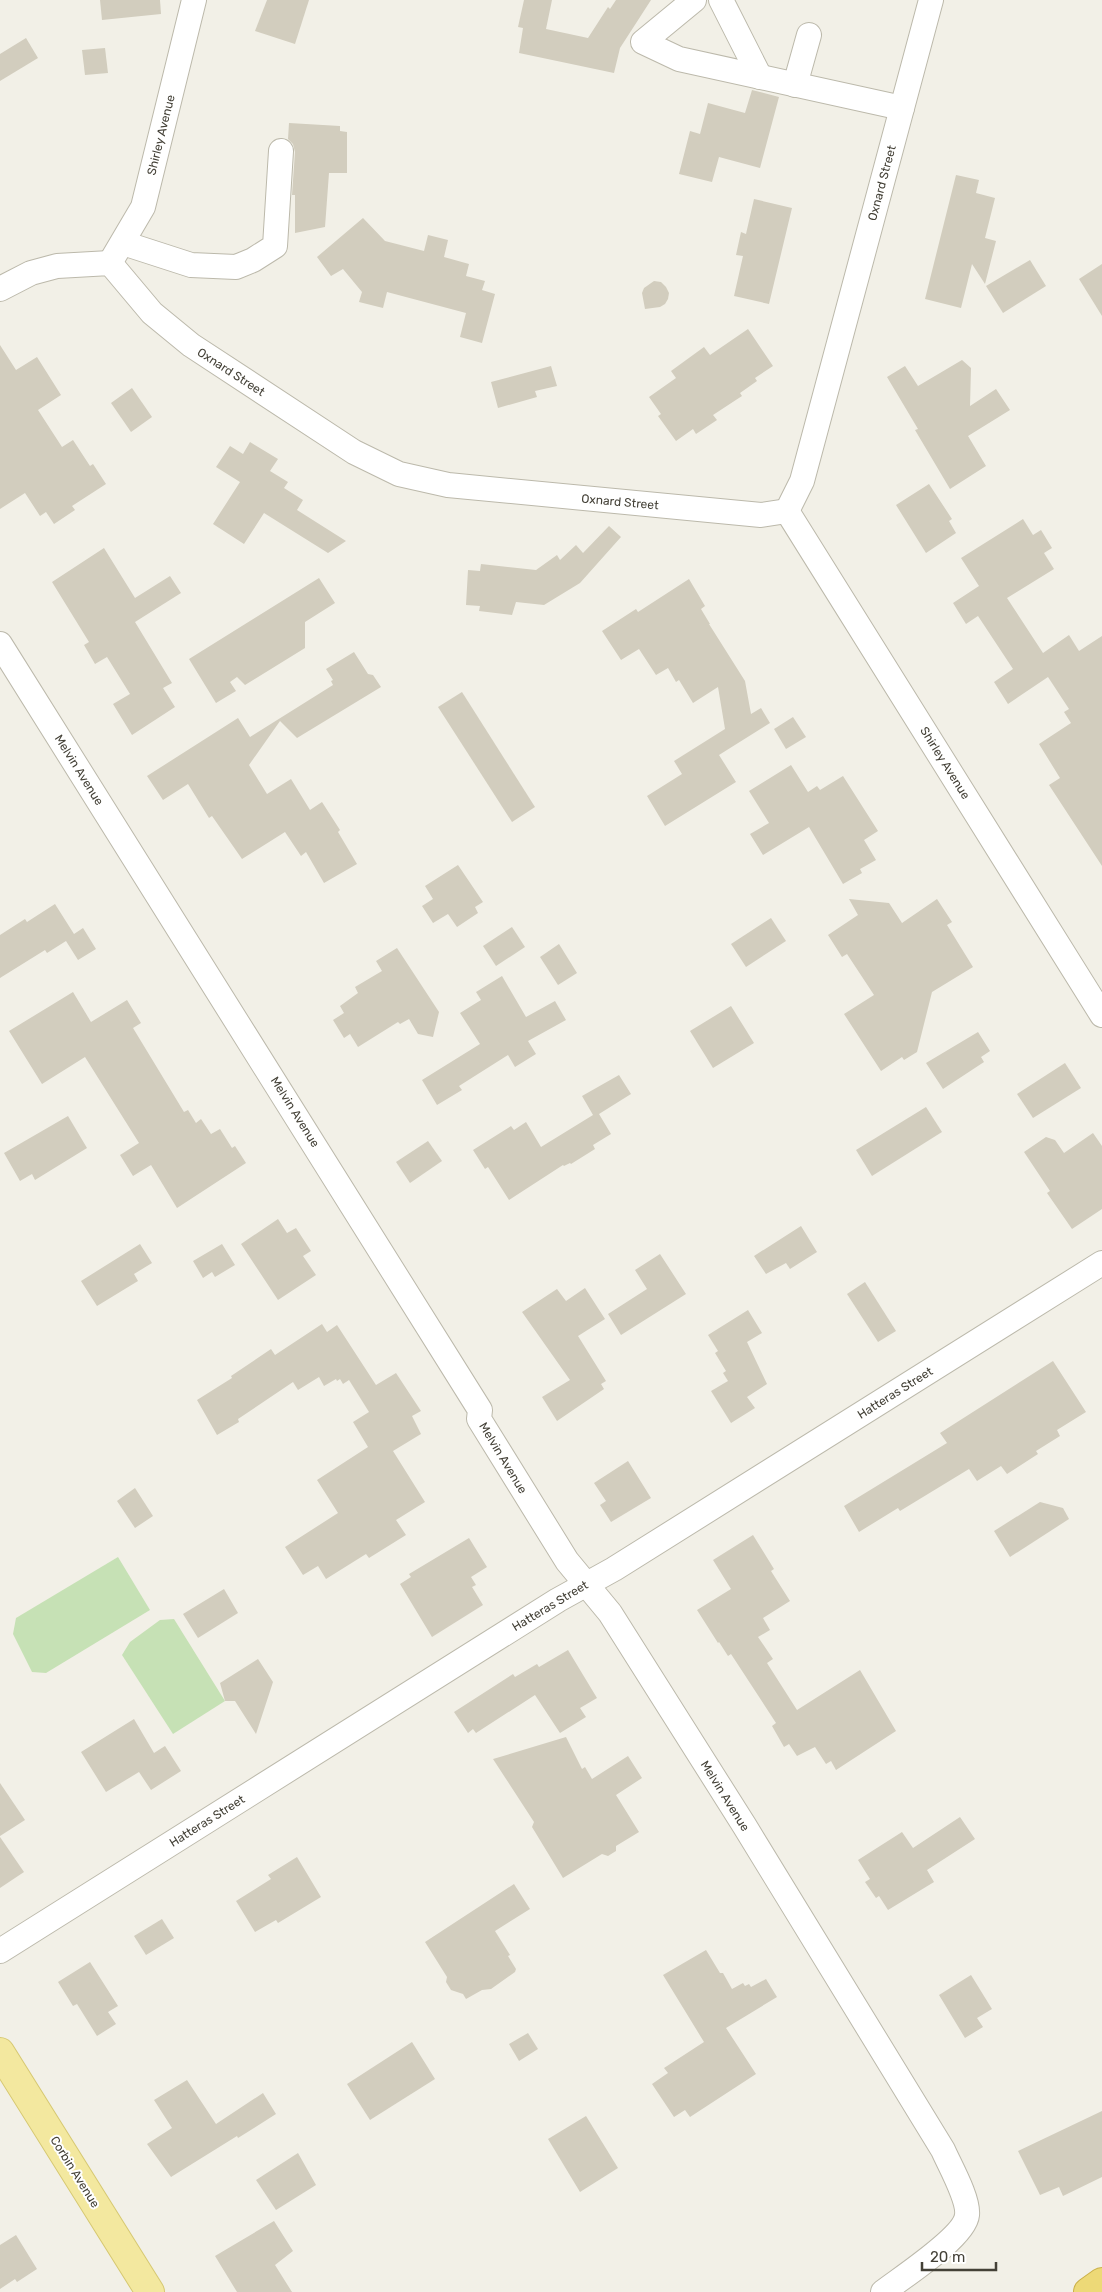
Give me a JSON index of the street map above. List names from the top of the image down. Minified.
{"streets":{"main road":["Corbin Avenue"],"street":["Shirley Avenue","Oxnard Street","Melvin Avenue","Hatteras Street"]},"crossings":[["Shirley Avenue","Oxnard Street"],["Melvin Avenue","Hatteras Street"]],"scale_bar":"20 m"}
